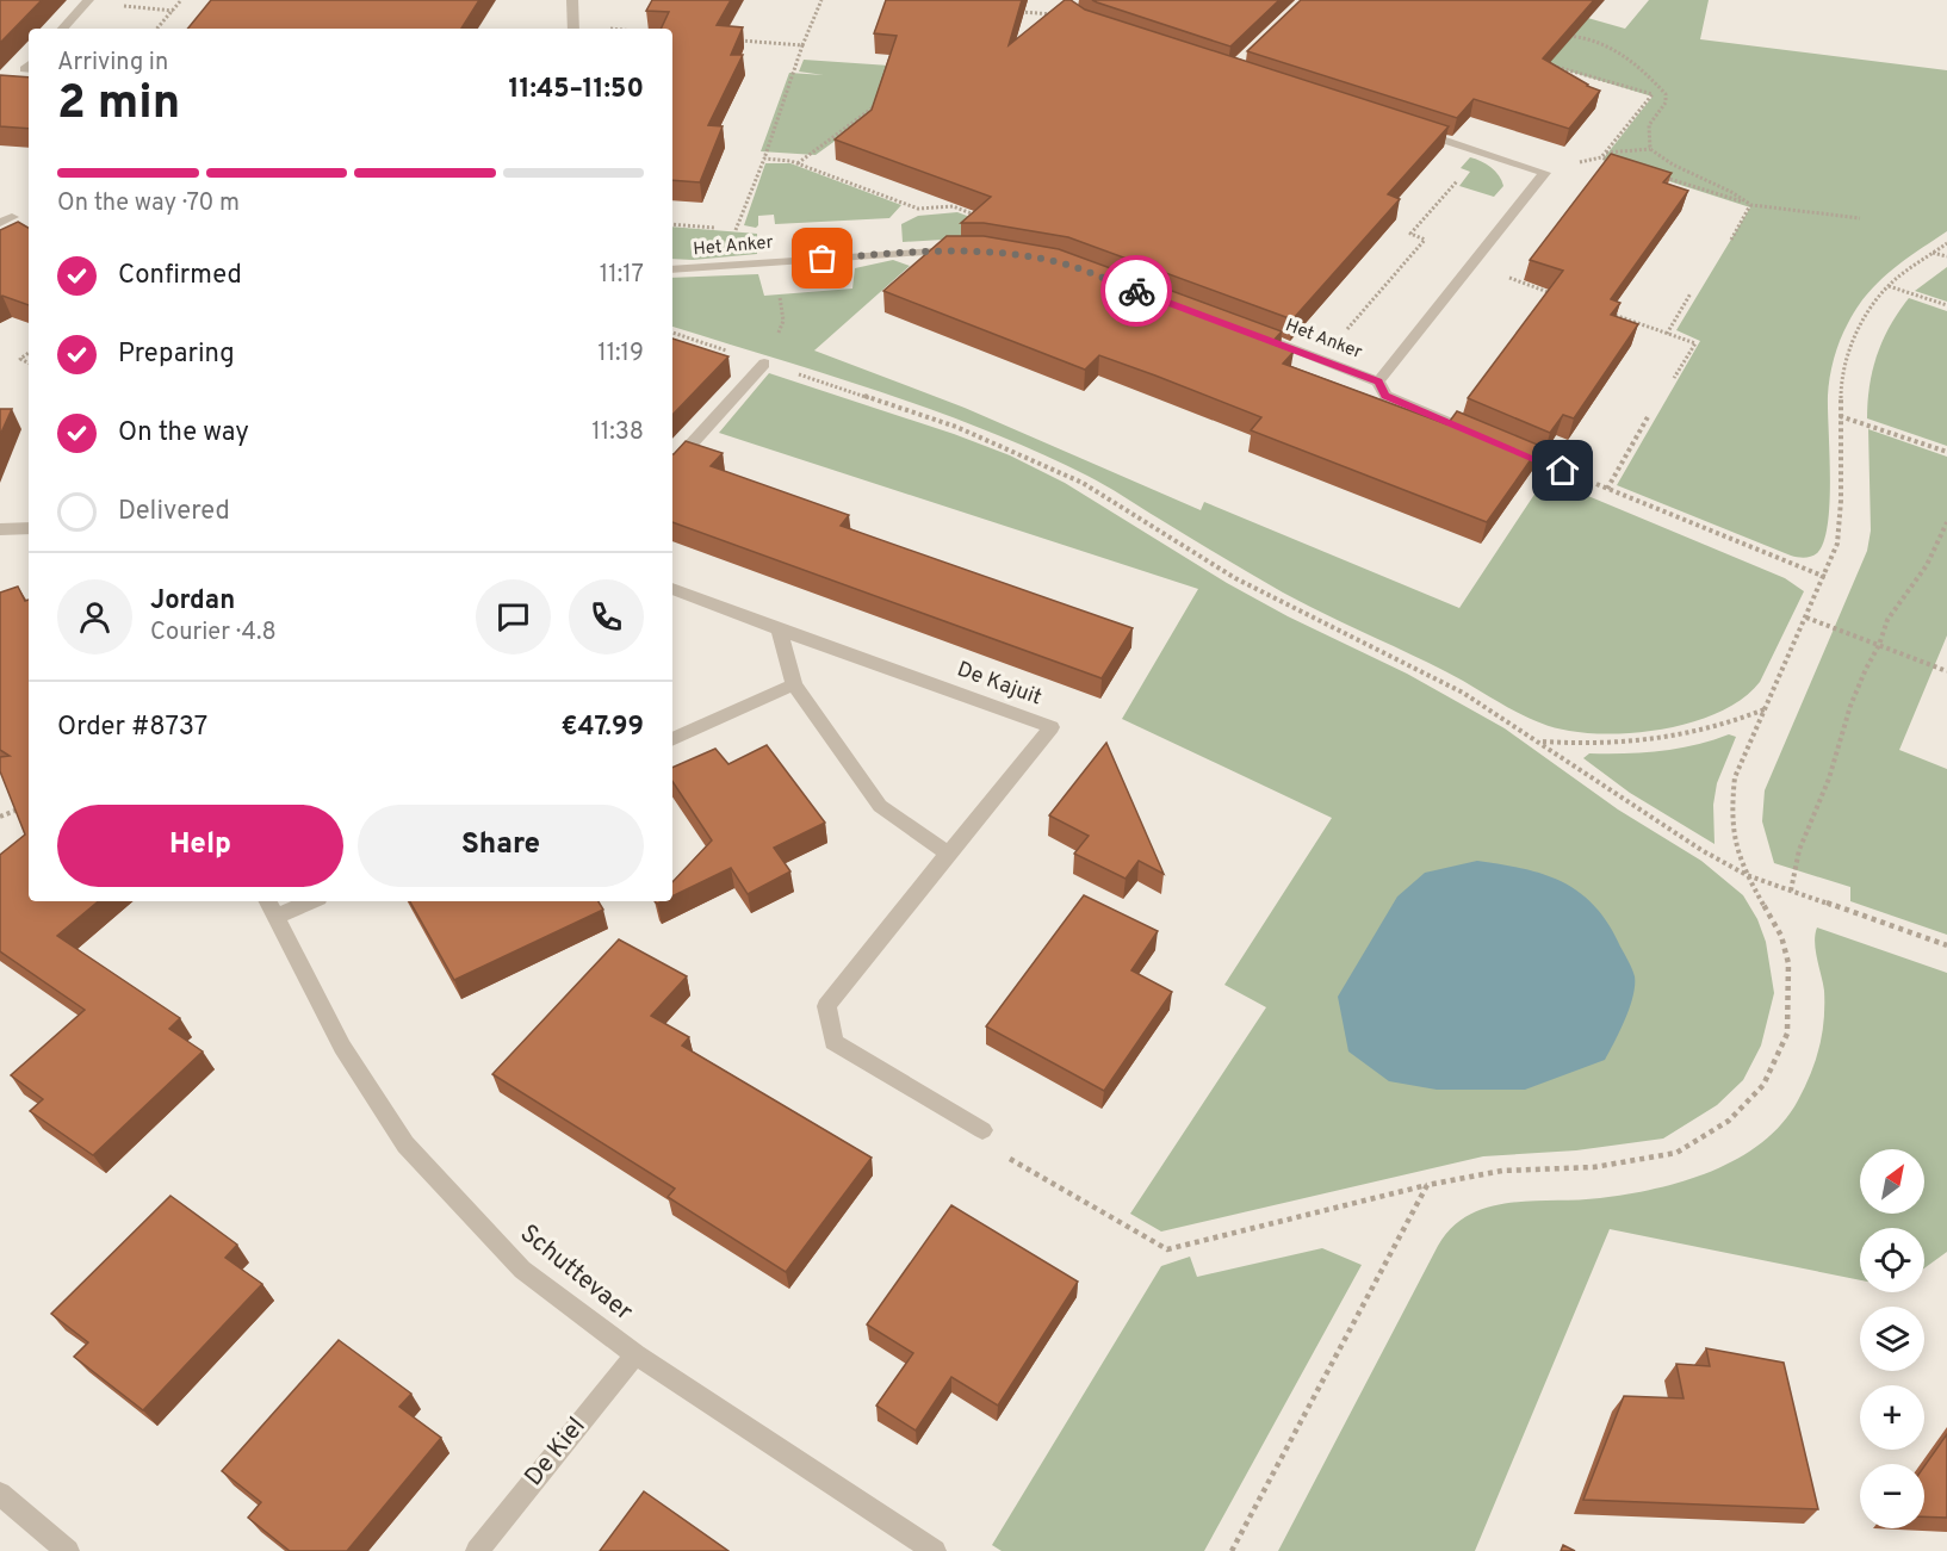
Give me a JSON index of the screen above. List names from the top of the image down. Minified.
{"streets":{"street":["Het Anker","De Kajuit","Schuttevaer","De Kiel"]},"crossings":[["Schuttevaer","De Kiel"]],"north":"top right","page":{"heading":["2 min","Arriving in","11:45–11:50"],"panel":["Jordan","Courier · 4.8","Order #8737","€47.99"],"bar":"On the way · 70 m","list":[["Confirmed","11:17"],["Preparing","11:19"],["On the way","11:38"],"Delivered"],"buttons":["Help","Share"],"map_buttons":["+","−"]}}
